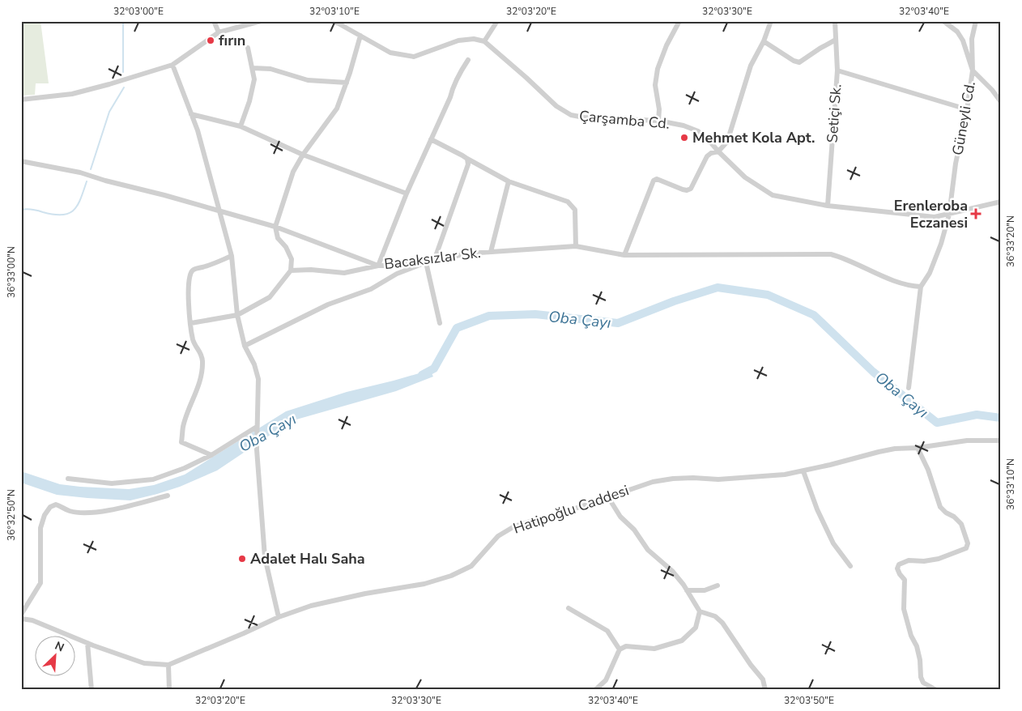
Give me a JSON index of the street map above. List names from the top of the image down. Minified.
{"streets":{"street":["Setiçi Sk.","Güneyli Cd.","Çarşamba Cd.","Bacaksızlar Sk.","Hatipoğlu Caddesi"]},"crossings":[["Setiçi Sk.","Çarşamba Cd."],["Güneyli Cd.","Çarşamba Cd."],["Güneyli Cd.","Bacaksızlar Sk."]],"water":["Oba Çayı"],"places":{"other":["fırın","Mehmet Kola Apt.","Adalet Halı Saha"],"health":["Erenleroba Eczanesi"]},"north":"top right","coordinates":["32°03'00\"E","32°03'10\"E","32°03'20\"E","32°03'30\"E","32°03'40\"E","36°33'20\"N","36°33'00\"N","36°33'10\"N","36°32'50\"N","32°03'50\"E"]}
